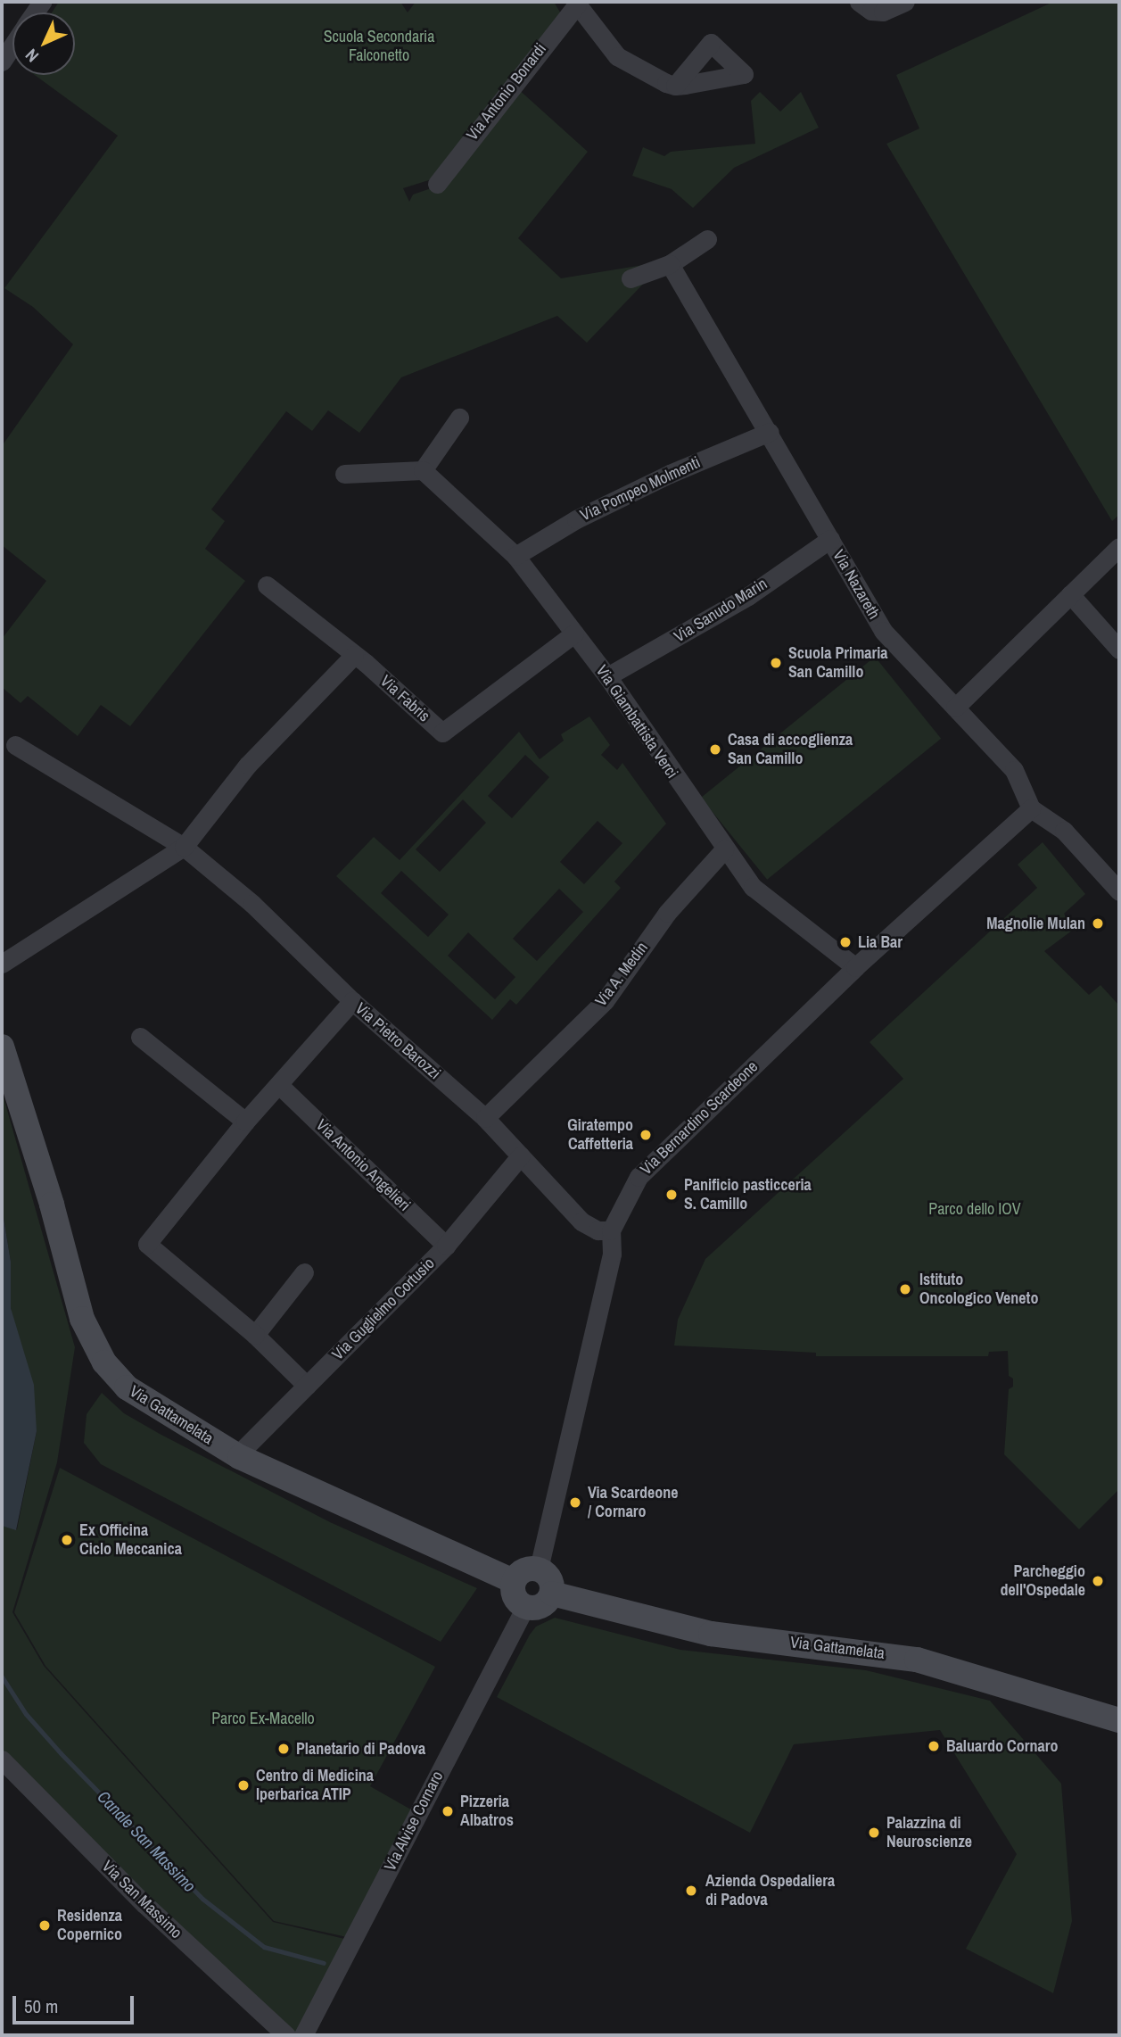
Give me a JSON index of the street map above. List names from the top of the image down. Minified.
{"streets":{"main road":["Via Gattamelata"],"street":["Via Antonio Bonardi","Via Pompeo Molmenti","Via Nazareth","Via Sanudo Marin","Via Fabris","Via Giambattista Verci","Via A. Medin","Via Pietro Barozzi","Via Bernardino Scardeone","Via Antonio Angelieri","Via Guglielmo Cortusio","Via Alvise Cornaro","Via San Massimo"]},"crossings":[["Via Pompeo Molmenti","Via Nazareth"],["Via Pompeo Molmenti","Via Giambattista Verci"],["Via Nazareth","Via Sanudo Marin"],["Via Nazareth","Via Bernardino Scardeone"],["Via Sanudo Marin","Via Giambattista Verci"],["Via Fabris","Via Giambattista Verci"],["Via Giambattista Verci","Via A. Medin"],["Via Giambattista Verci","Via Bernardino Scardeone"],["Via A. Medin","Via Pietro Barozzi"],["Via Pietro Barozzi","Via Bernardino Scardeone"],["Via Pietro Barozzi","Via Guglielmo Cortusio"],["Via Bernardino Scardeone","Via Gattamelata"],["Via Bernardino Scardeone","Via Alvise Cornaro"],["Via Antonio Angelieri","Via Guglielmo Cortusio"],["Via Guglielmo Cortusio","Via Gattamelata"],["Via Gattamelata","Via Alvise Cornaro"]],"water":["Canale San Massimo"],"parks":["Scuola Secondaria Falconetto","Parco dello IOV","Parco Ex-Macello"],"places":["Scuola Primaria San Camillo","Casa di accoglienza San Camillo","Magnolie Mulan","Lia Bar","Giratempo Caffetteria","Panificio pasticceria S. Camillo","Istituto Oncologico Veneto","Via Scardeone / Cornaro","Ex Officina Ciclo Meccanica","Parcheggio dell'Ospedale","Baluardo Cornaro","Planetario di Padova","Centro di Medicina Iperbarica ATIP","Pizzeria Albatros","Palazzina di Neuroscienze","Azienda Ospedaliera di Padova","Residenza Copernico"],"scale_bar":"50 m","north":"bottom left"}
